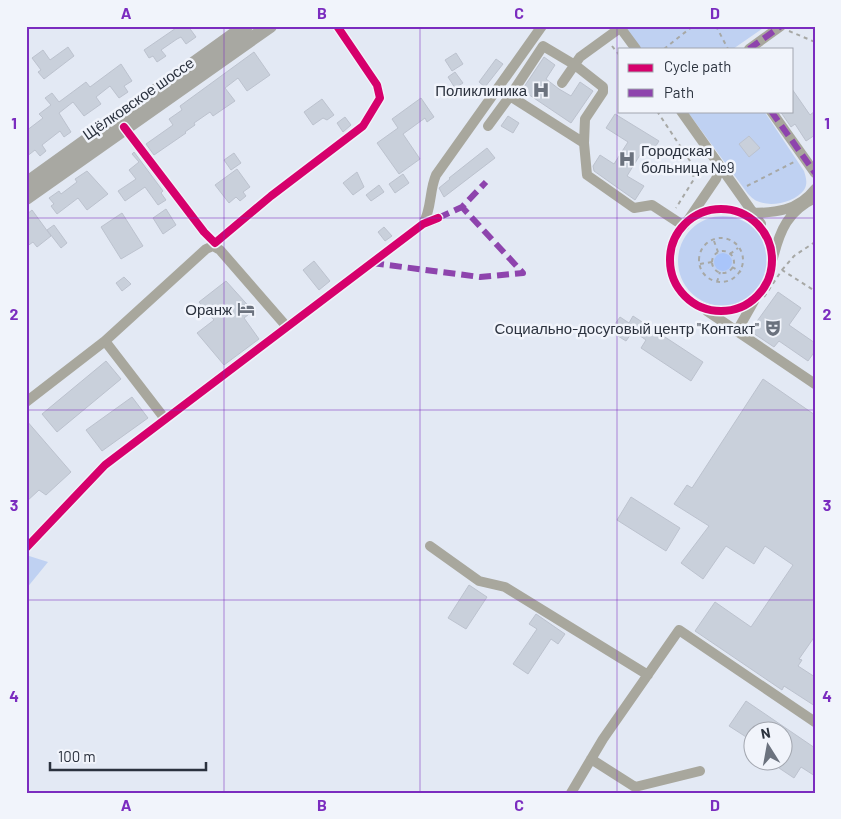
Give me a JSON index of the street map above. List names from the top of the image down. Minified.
{"streets":{"main road":["Щёлковское шоссе"]},"places":{"hospital":["Поликлиника","Городская больница №9"],"hotel":["Оранж"],"theatre":["Социально-досуговый центр \"Контакт\""]},"legend":["Cycle path","Path"],"scale_bar":"100 m","north":"top","grid":{"columns":["A","B","C","D"],"rows":["1","2","3","4"]}}
